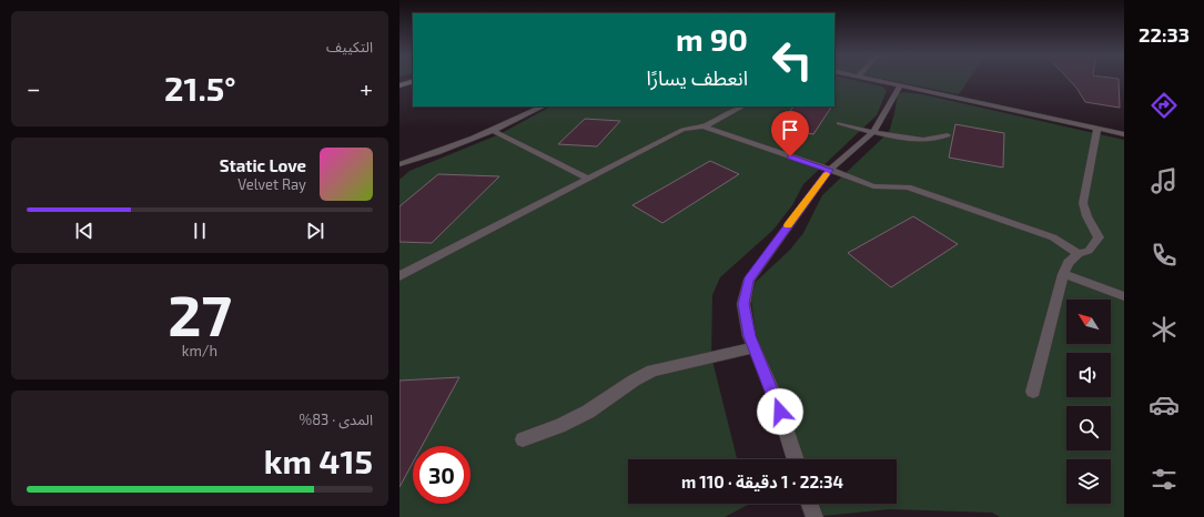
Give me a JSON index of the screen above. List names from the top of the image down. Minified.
{"north":"top left","page":{"tabs":"22:33","tile":["التكييف",["27","km/h"],["المدى · 83%","415 km"]],"turn":["90 m","انعطف يسارًا"],"heat":["−","21.5°","+"],"song":["Static Love","Velvet Ray"],"limit":"30","trip":"22:34 · 1 دقيقة · 110 m"}}
